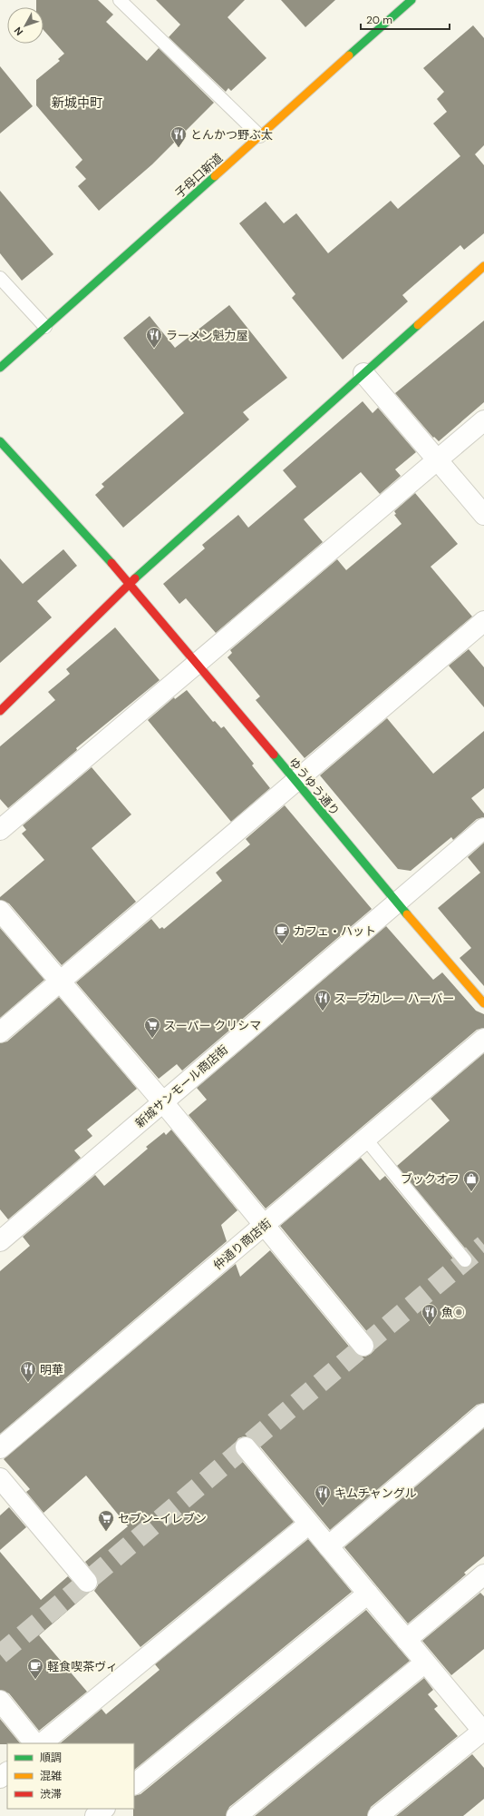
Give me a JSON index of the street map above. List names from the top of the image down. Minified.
{"streets":{"street":["子母口新道","ゆうゆう通り","新城サンモール商店街","仲通り商店街"]},"crossings":[["ゆうゆう通り","新城サンモール商店街"]],"districts":["新城中町"],"places":{"restaurant":["とんかつ野ぶ太","ラーメン魁力屋","スープカレー ハーバー","魚○","明華","キムチャングル"],"cafe":["カフェ・ハット","軽食喫茶ヴィ"],"supermarket":["スーパー クリシマ","セブン-イレブン"],"shop":["ブックオフ"]},"legend":["順調","混雑","渋滞"],"scale_bar":"20 m","north":"bottom left"}
